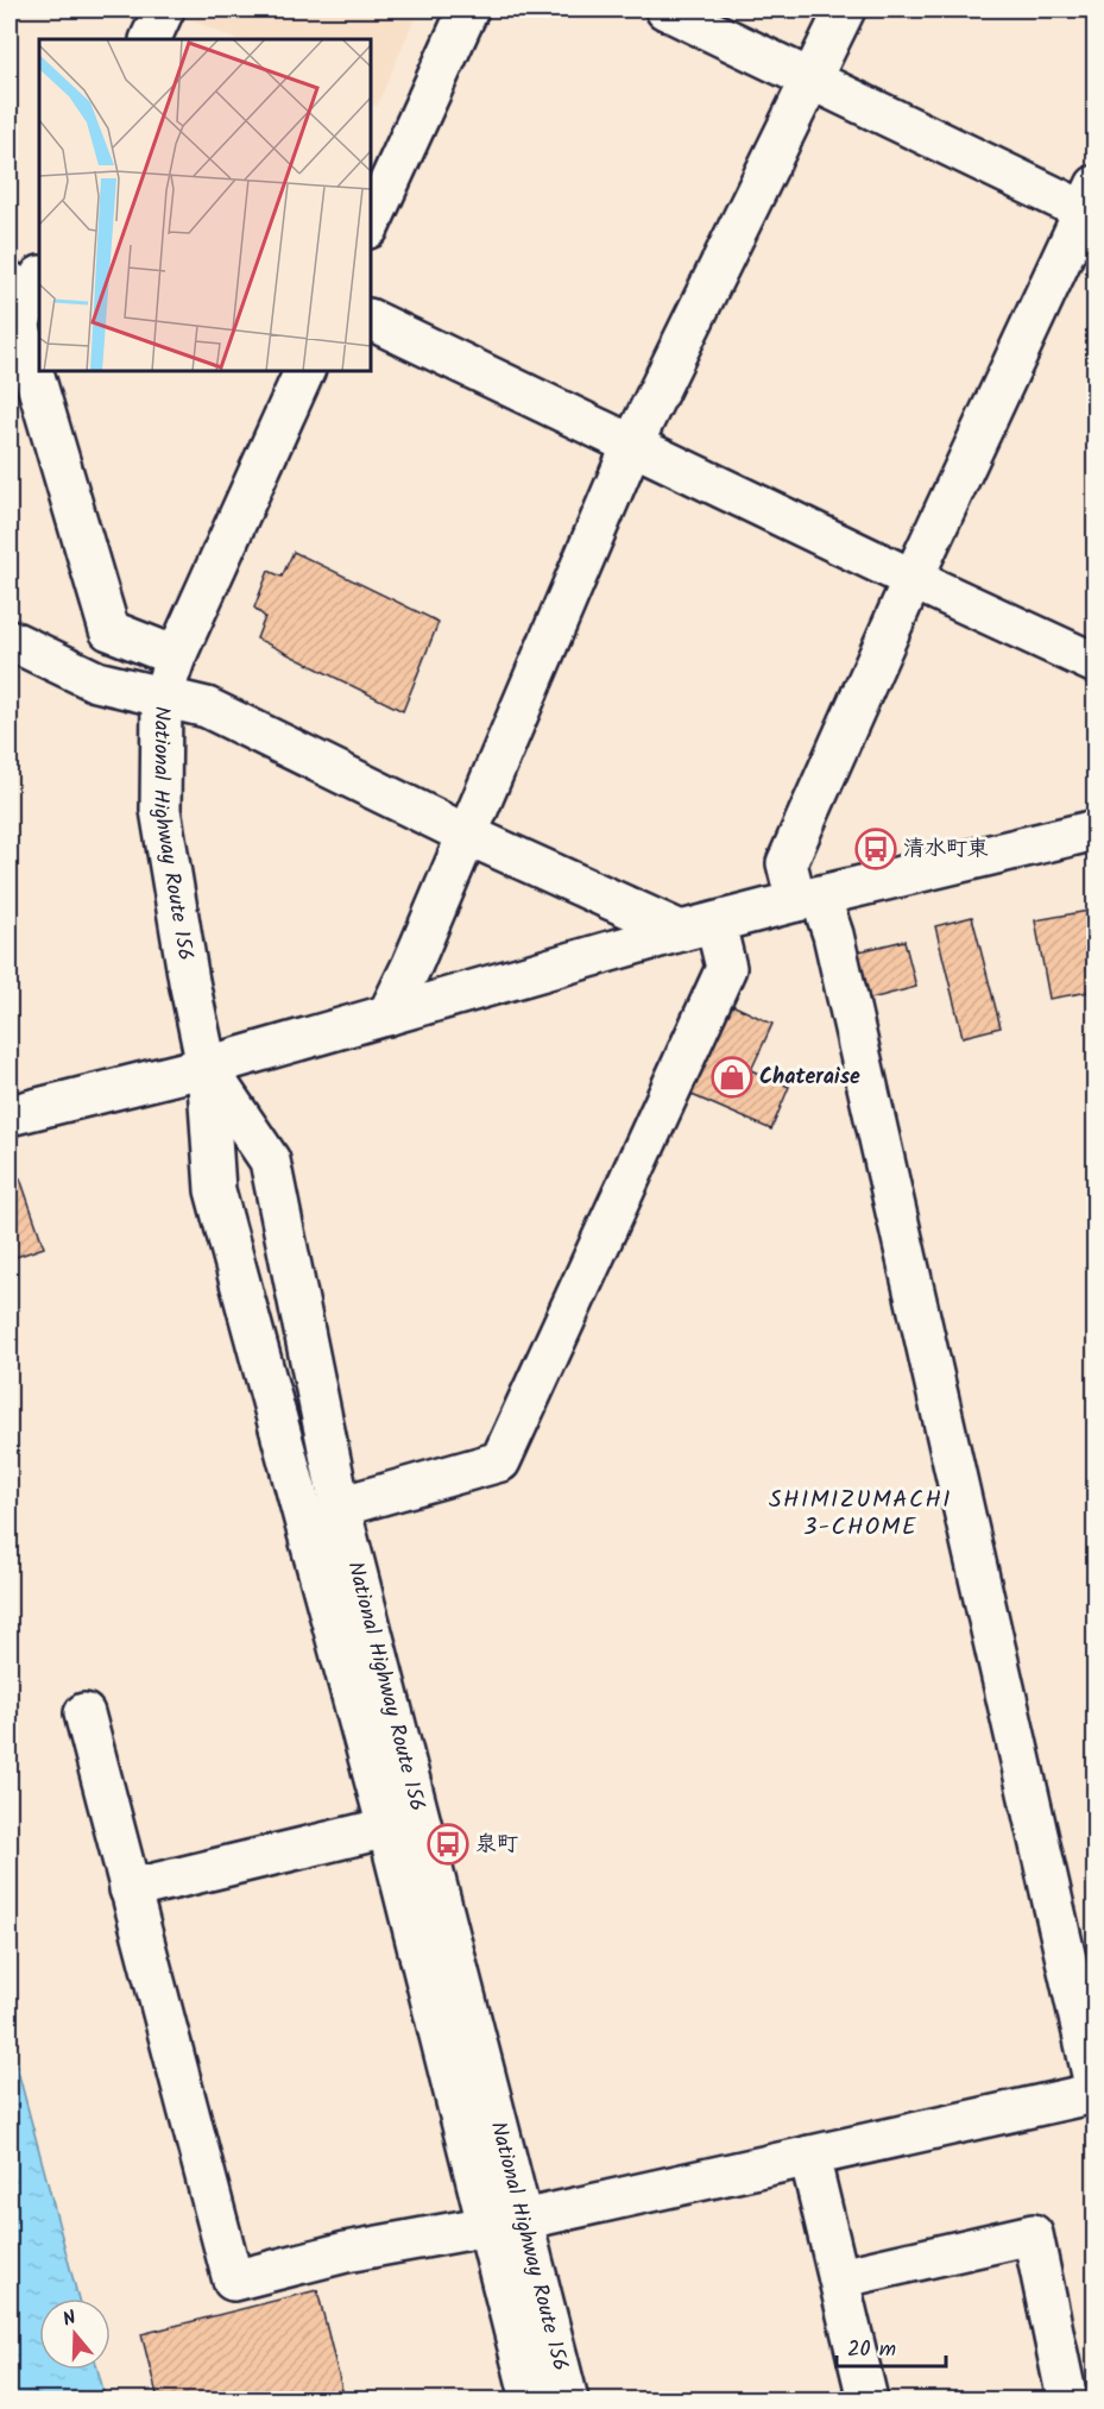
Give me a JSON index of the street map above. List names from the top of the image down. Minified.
{"streets":{"main road":["National Highway Route 156"]},"districts":["SHIMIZUMACHI 3-CHOME"],"places":{"bus stop":["清水町東","泉町"],"shop":["Chateraise"]},"scale_bar":"20 m","north":"top"}
